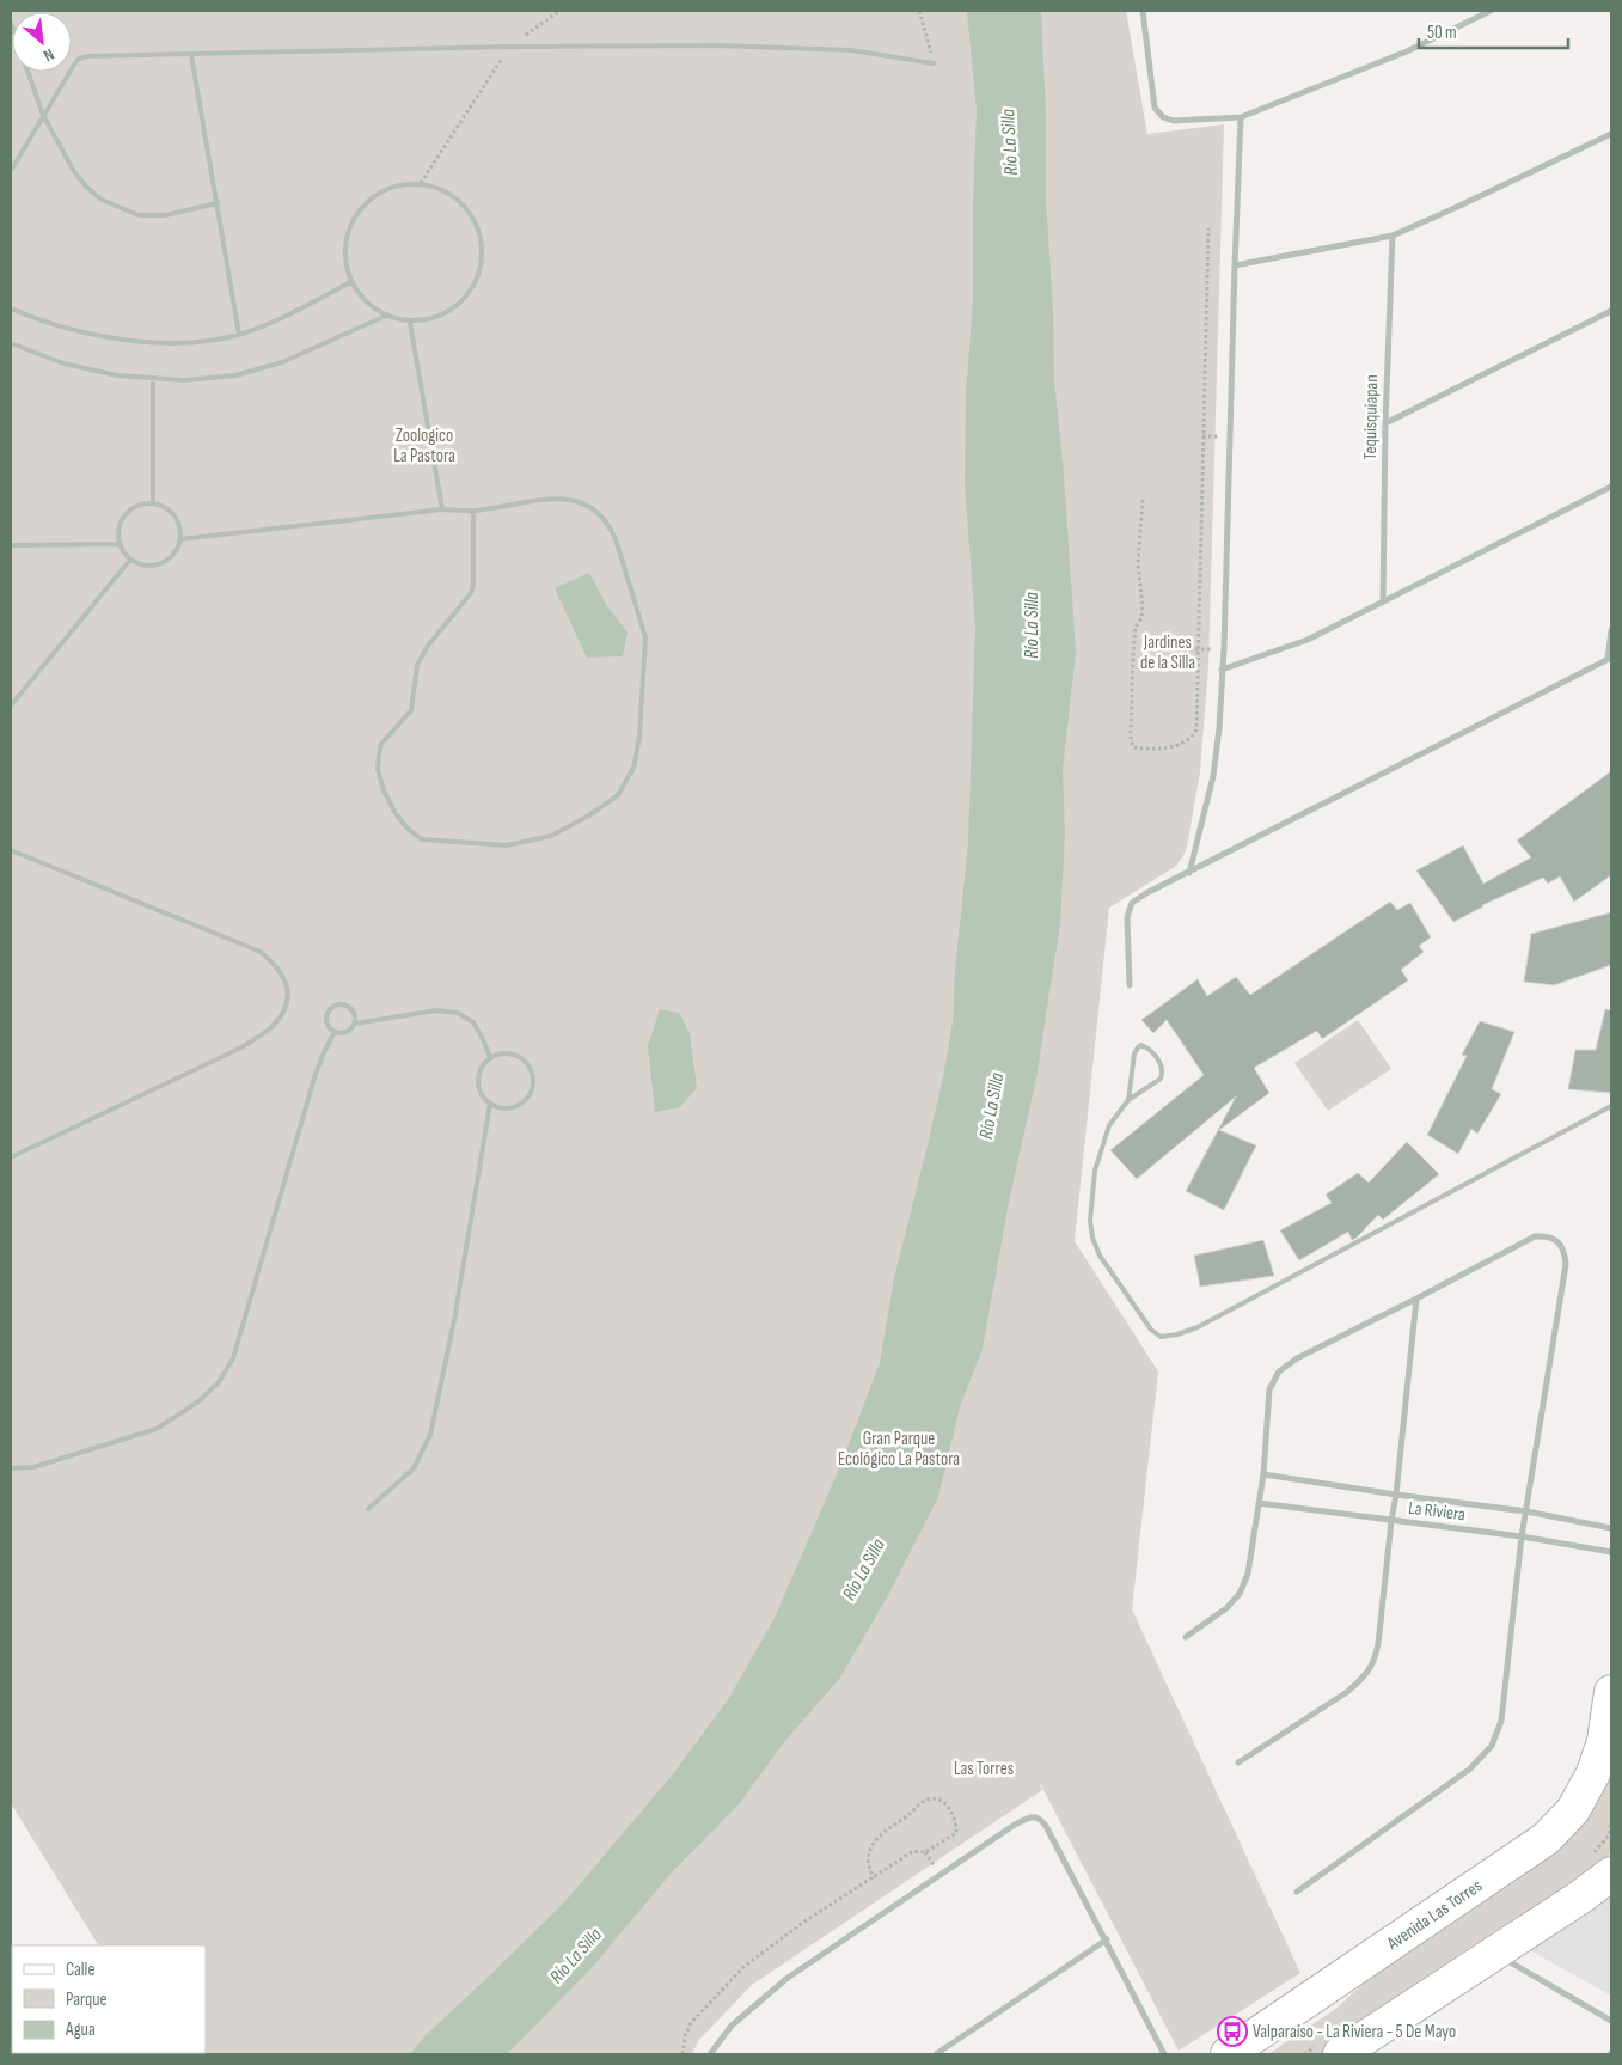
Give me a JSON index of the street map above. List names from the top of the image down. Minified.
{"streets":{"main road":["Avenida Las Torres"],"street":["Tequisquiapan","La Riviera"]},"water":["Río La Silla"],"parks":["Zoologico La Pastora","Jardines de la Silla","Gran Parque Ecológico La Pastora","Las Torres"],"places":{"bus stop":["Valparaíso - La Riviera - 5 De Mayo"]},"legend":["Calle","Parque","Agua"],"scale_bar":"50 m","north":"bottom right"}
